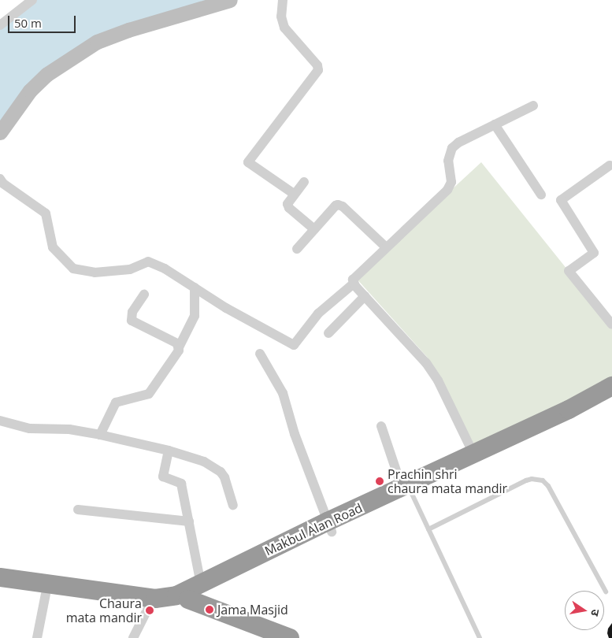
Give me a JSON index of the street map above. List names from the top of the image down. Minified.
{"streets":{"highway":["Makbul Alan Road"]},"places":["Prachin shri chaura mata mandir","Jama Masjid","Chaura mata mandir"],"scale_bar":"50 m","north":"right"}
